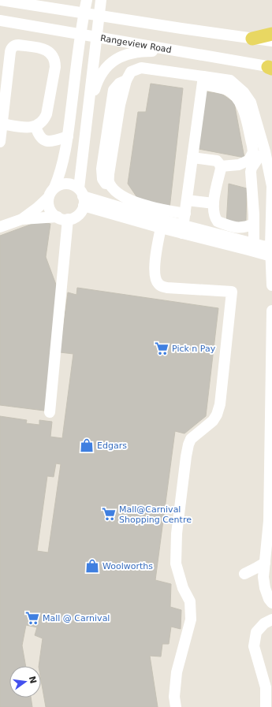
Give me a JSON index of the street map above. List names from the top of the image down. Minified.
{"streets":{"street":["Rangeview Road"]},"places":{"supermarket":["Pick n Pay","Mall@Carnival Shopping Centre","Mall @ Carnival"],"shop":["Edgars","Woolworths"]},"north":"right"}
